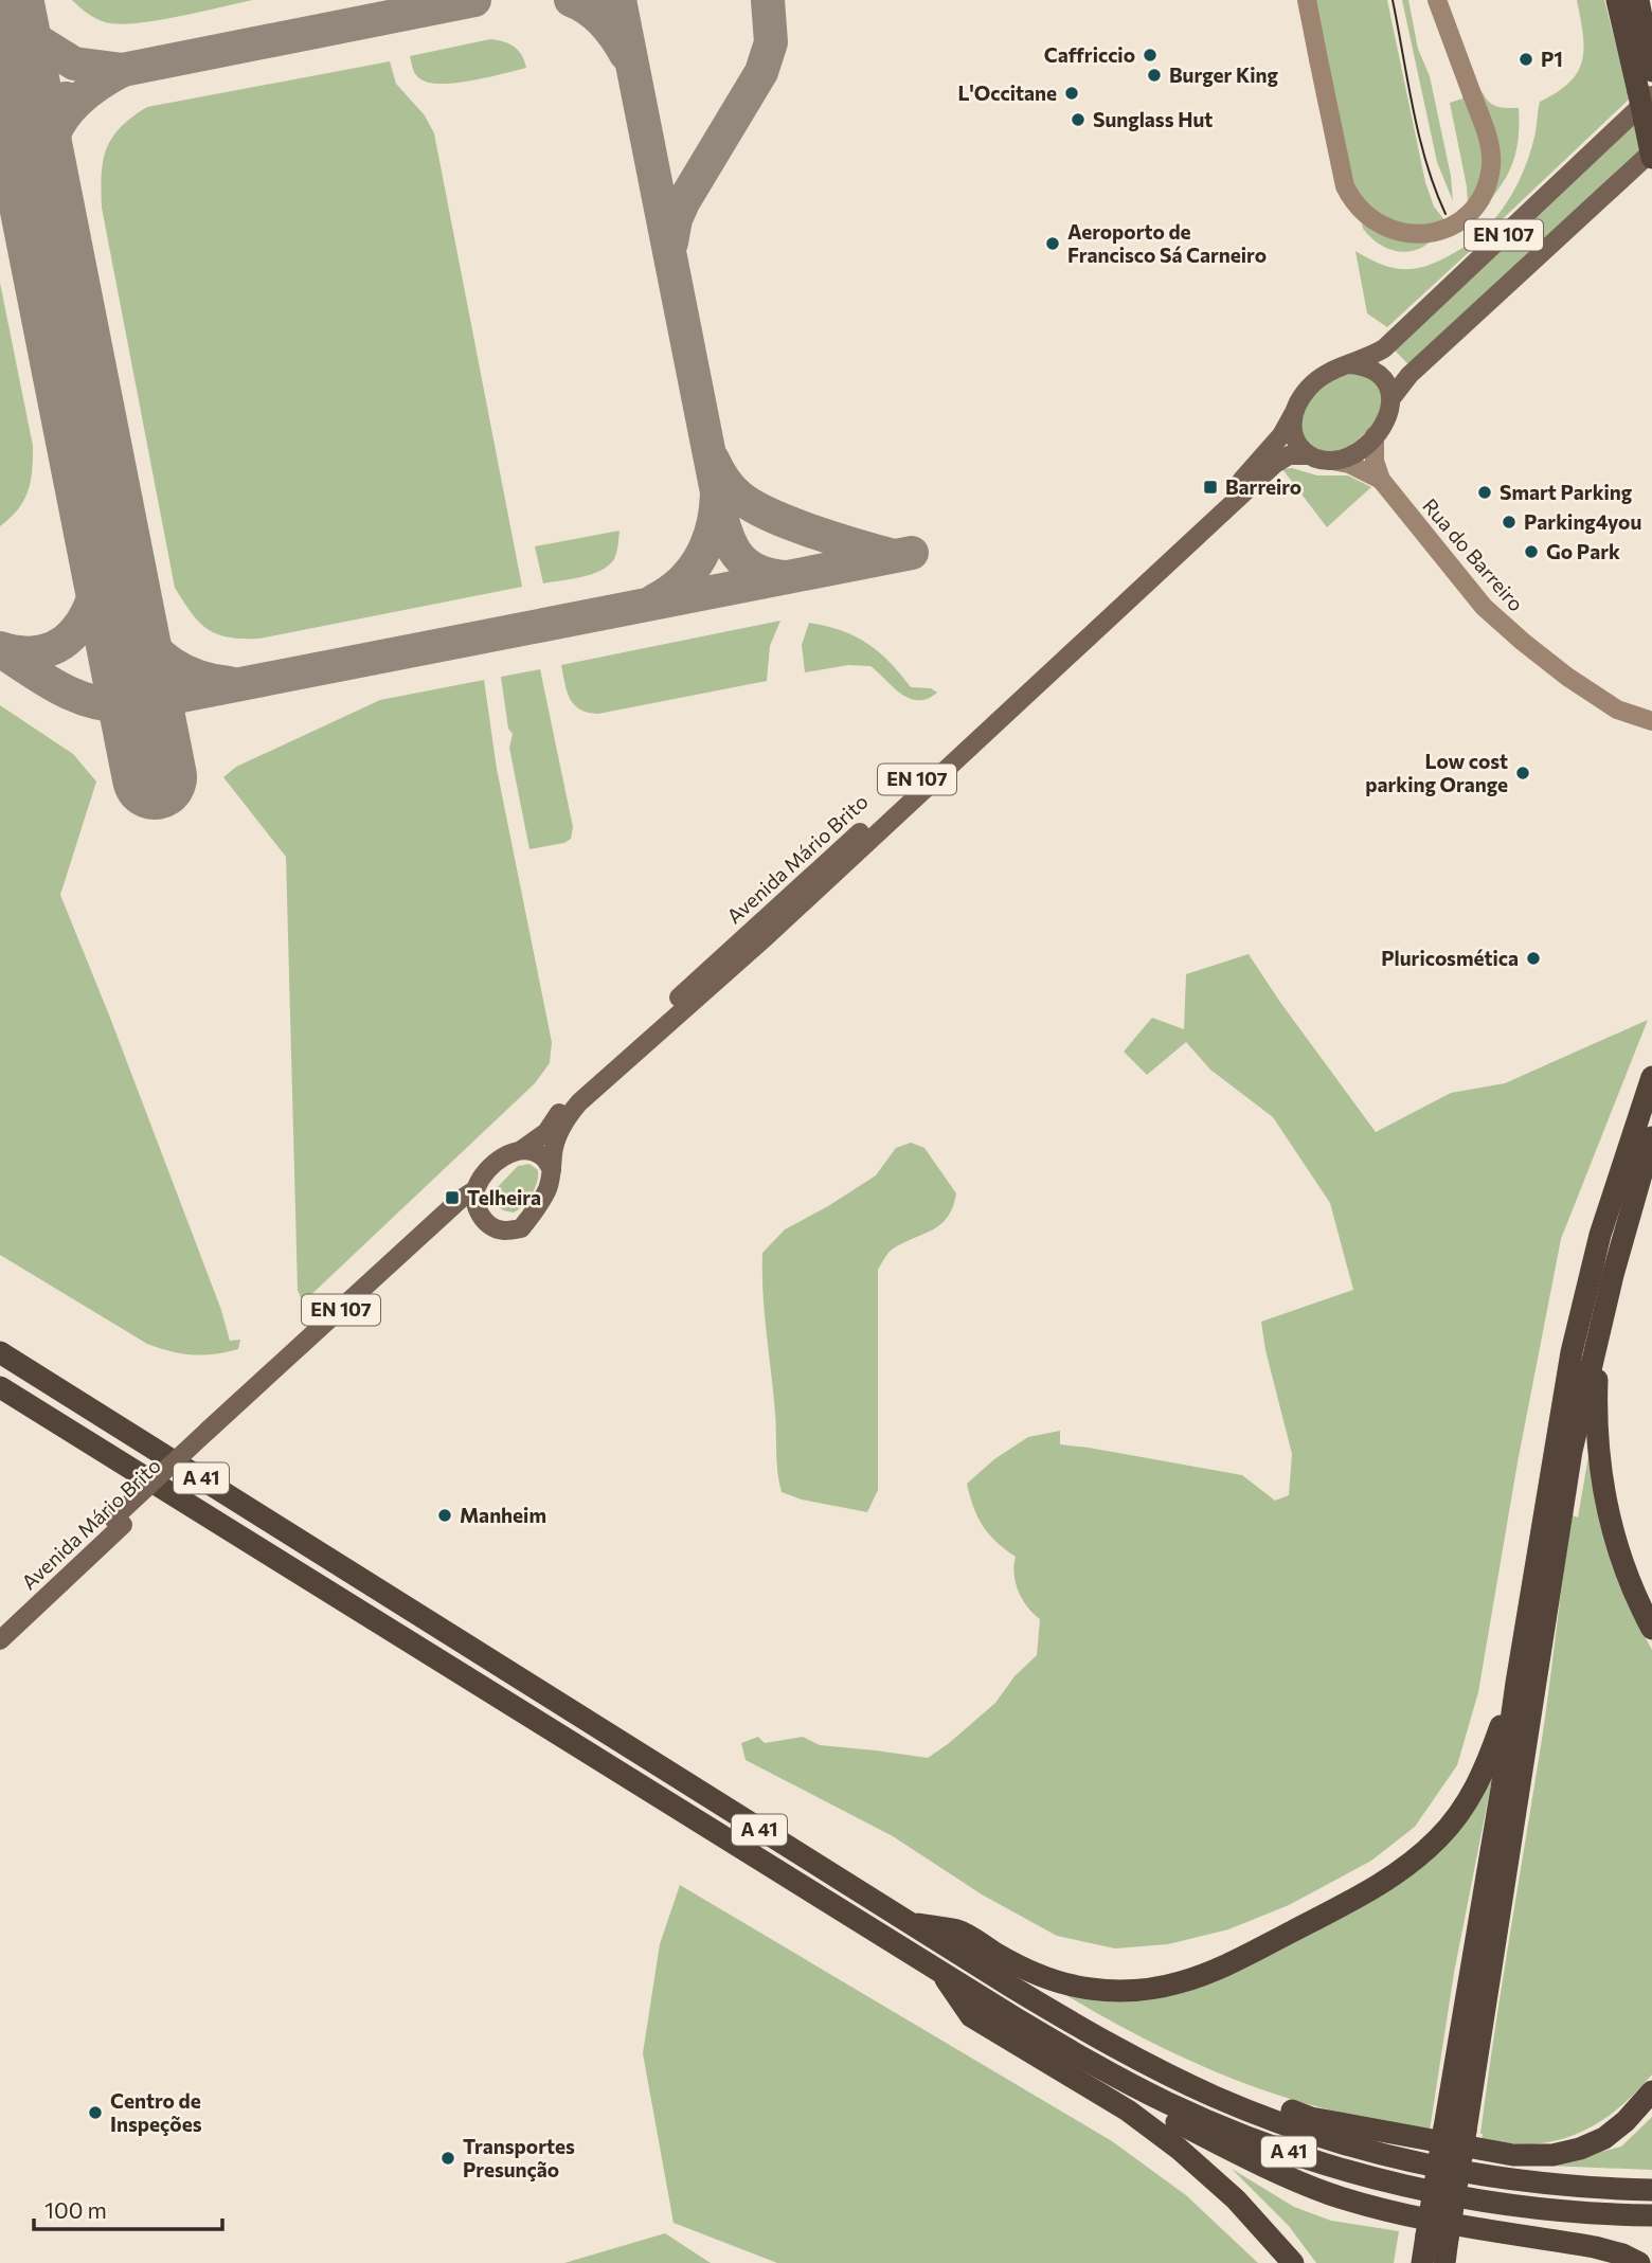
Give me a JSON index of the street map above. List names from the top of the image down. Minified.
{"streets":{"highway":["A 41"],"main road":["EN 107","Rua do Barreiro","Avenida Mário Brito"]},"crossings":[["EN 107","Rua do Barreiro"],["EN 107","Avenida Mário Brito"],["Rua do Barreiro","Avenida Mário Brito"]],"places":{"other":["Caffriccio","P1","Burger King","L'Occitane","Sunglass Hut","Aeroporto de Francisco Sá Carneiro","Smart Parking","Parking4you","Go Park","Low cost parking Orange","Pluricosmética","Manheim","Centro de Inspeções","Transportes Presunção"],"transit":["Barreiro","Telheira"]},"scale_bar":"100 m"}
